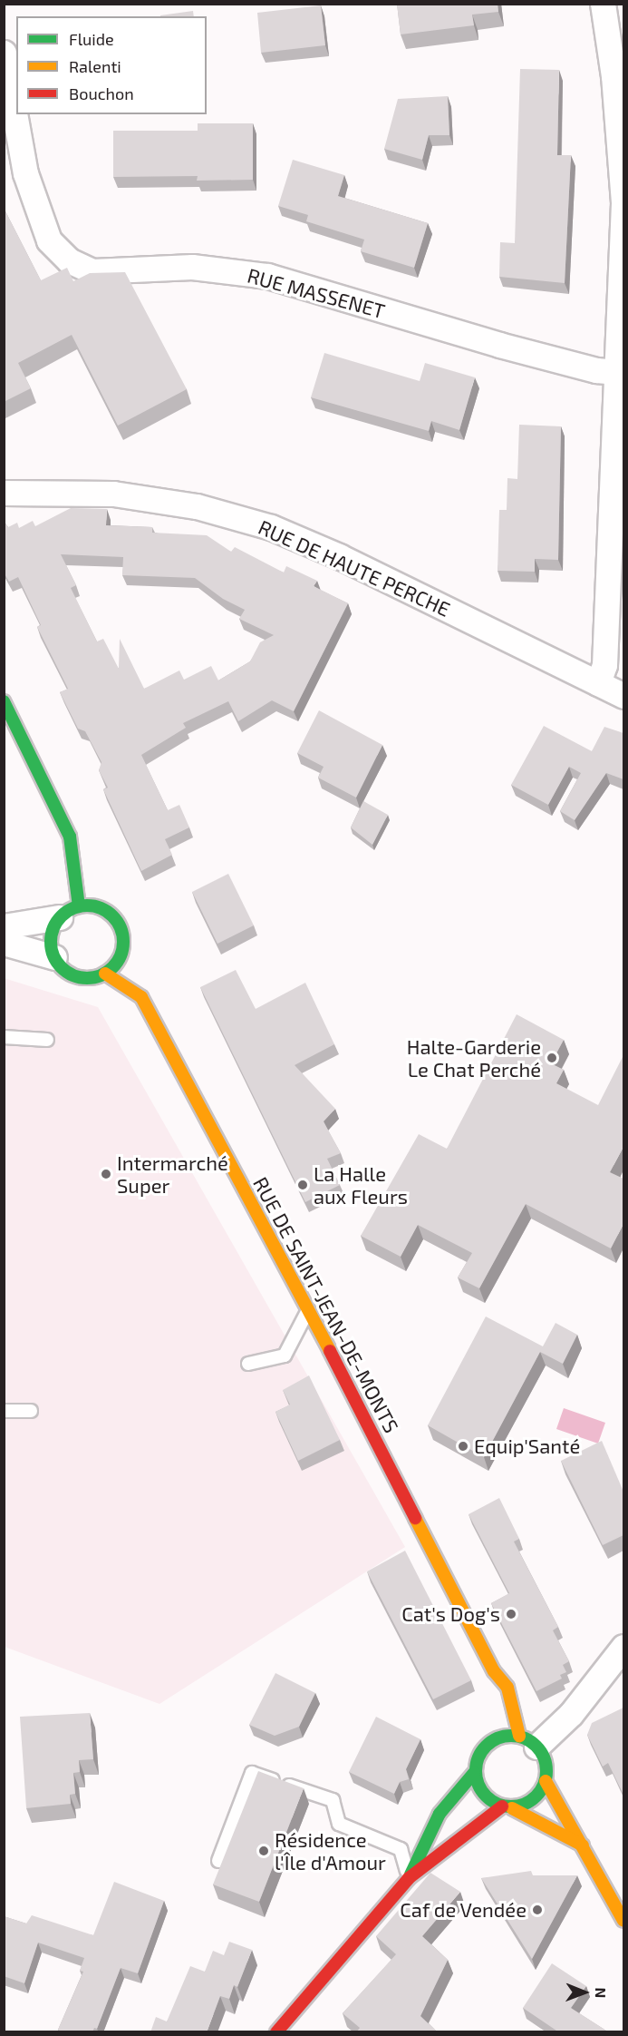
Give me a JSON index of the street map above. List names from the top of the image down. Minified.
{"streets":{"main road":["RUE DE SAINT-JEAN-DE-MONTS"],"street":["RUE MASSENET","RUE DE HAUTE PERCHE"]},"places":["Halte-Garderie Le Chat Perché","Intermarché Super","La Halle aux Fleurs","Equip'Santé","Cat's Dog's","Résidence l'Île d'Amour","Caf de Vendée"],"legend":["Fluide","Ralenti","Bouchon"],"north":"right"}
